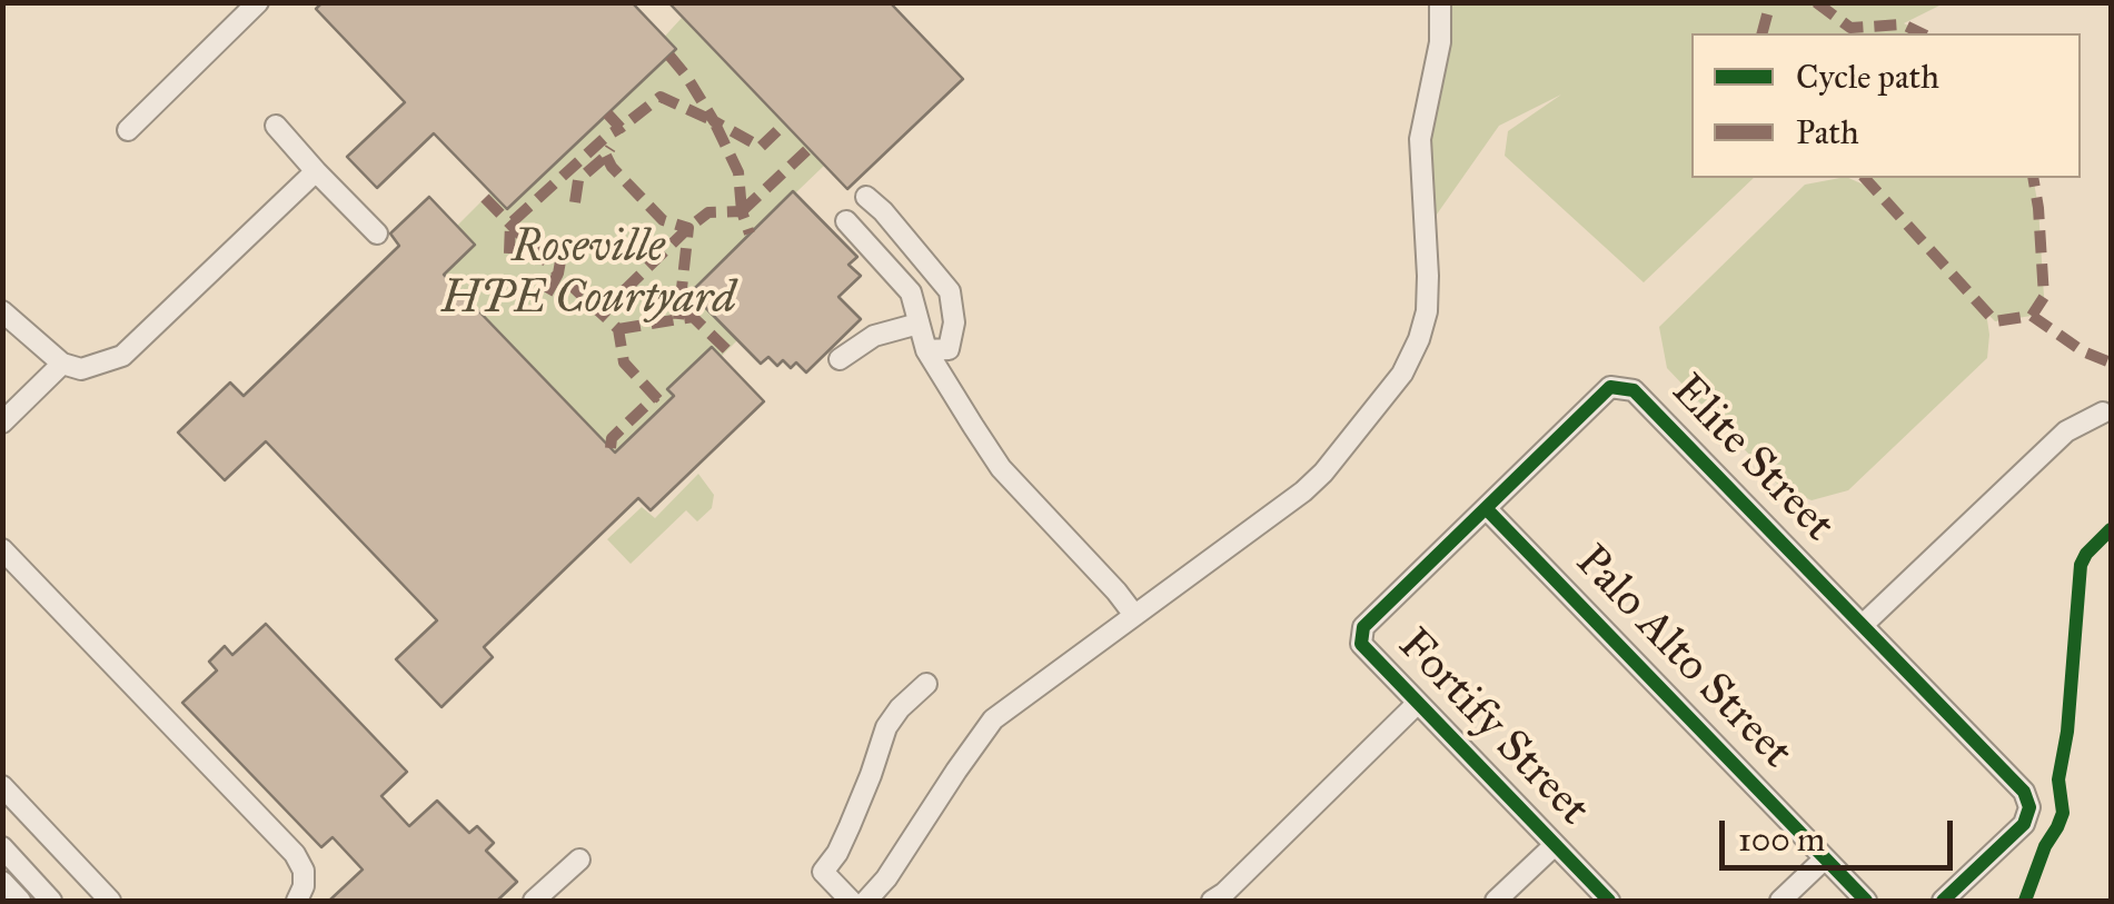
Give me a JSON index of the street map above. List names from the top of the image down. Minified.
{"streets":{"street":["Elite Street","Palo Alto Street","Fortify Street"]},"crossings":[["Elite Street","Palo Alto Street"],["Elite Street","Fortify Street"],["Palo Alto Street","Fortify Street"]],"parks":["Roseville HPE Courtyard"],"legend":["Cycle path","Path"],"scale_bar":"100 m"}
